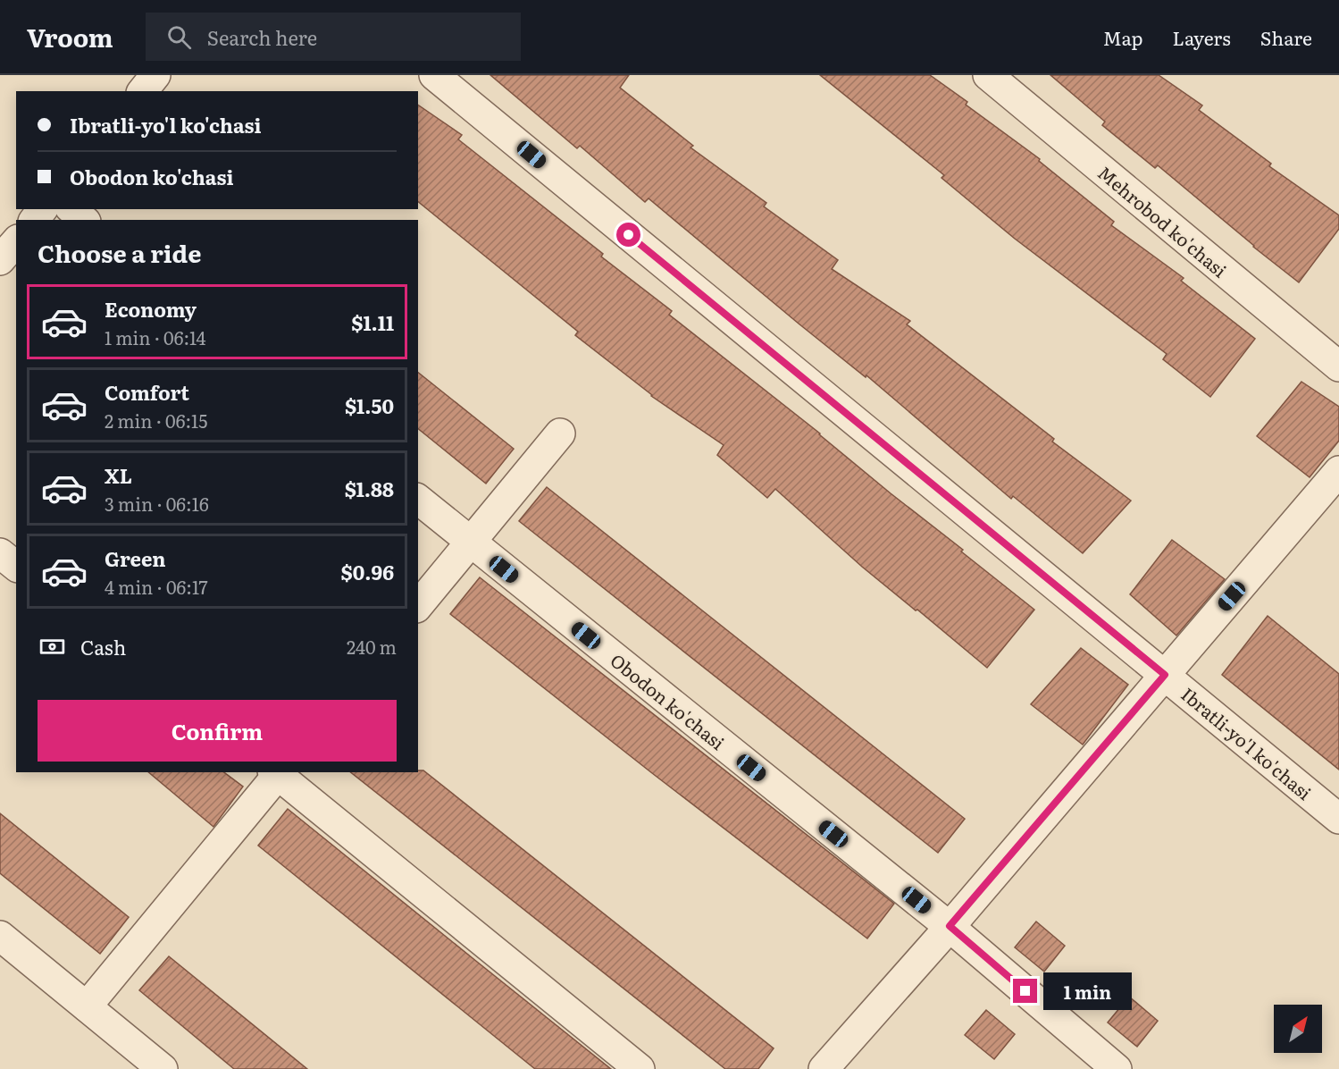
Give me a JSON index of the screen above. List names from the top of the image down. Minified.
{"streets":{"street":["Mehrobod ko'chasi","Obodon ko'chasi","Ibratli-yo'l ko'chasi"]},"north":"top right","page":{"header":"Vroom","search":"Search here","nav":["Map","Layers","Share"],"banner":["Ibratli-yo'l ko'chasi","Obodon ko'chasi"],"heading":"Choose a ride","list":[{"name":"Economy","note":"1 min · 06:14","value":"$1.11"},{"name":"Comfort","note":"2 min · 06:15","value":"$1.50"},{"name":"XL","note":"3 min · 06:16","value":"$1.88"},{"name":"Green","note":"4 min · 06:17","value":"$0.96"}],"pay":["Cash","240 m"],"buttons":"Confirm","bubble":"1 min"}}
